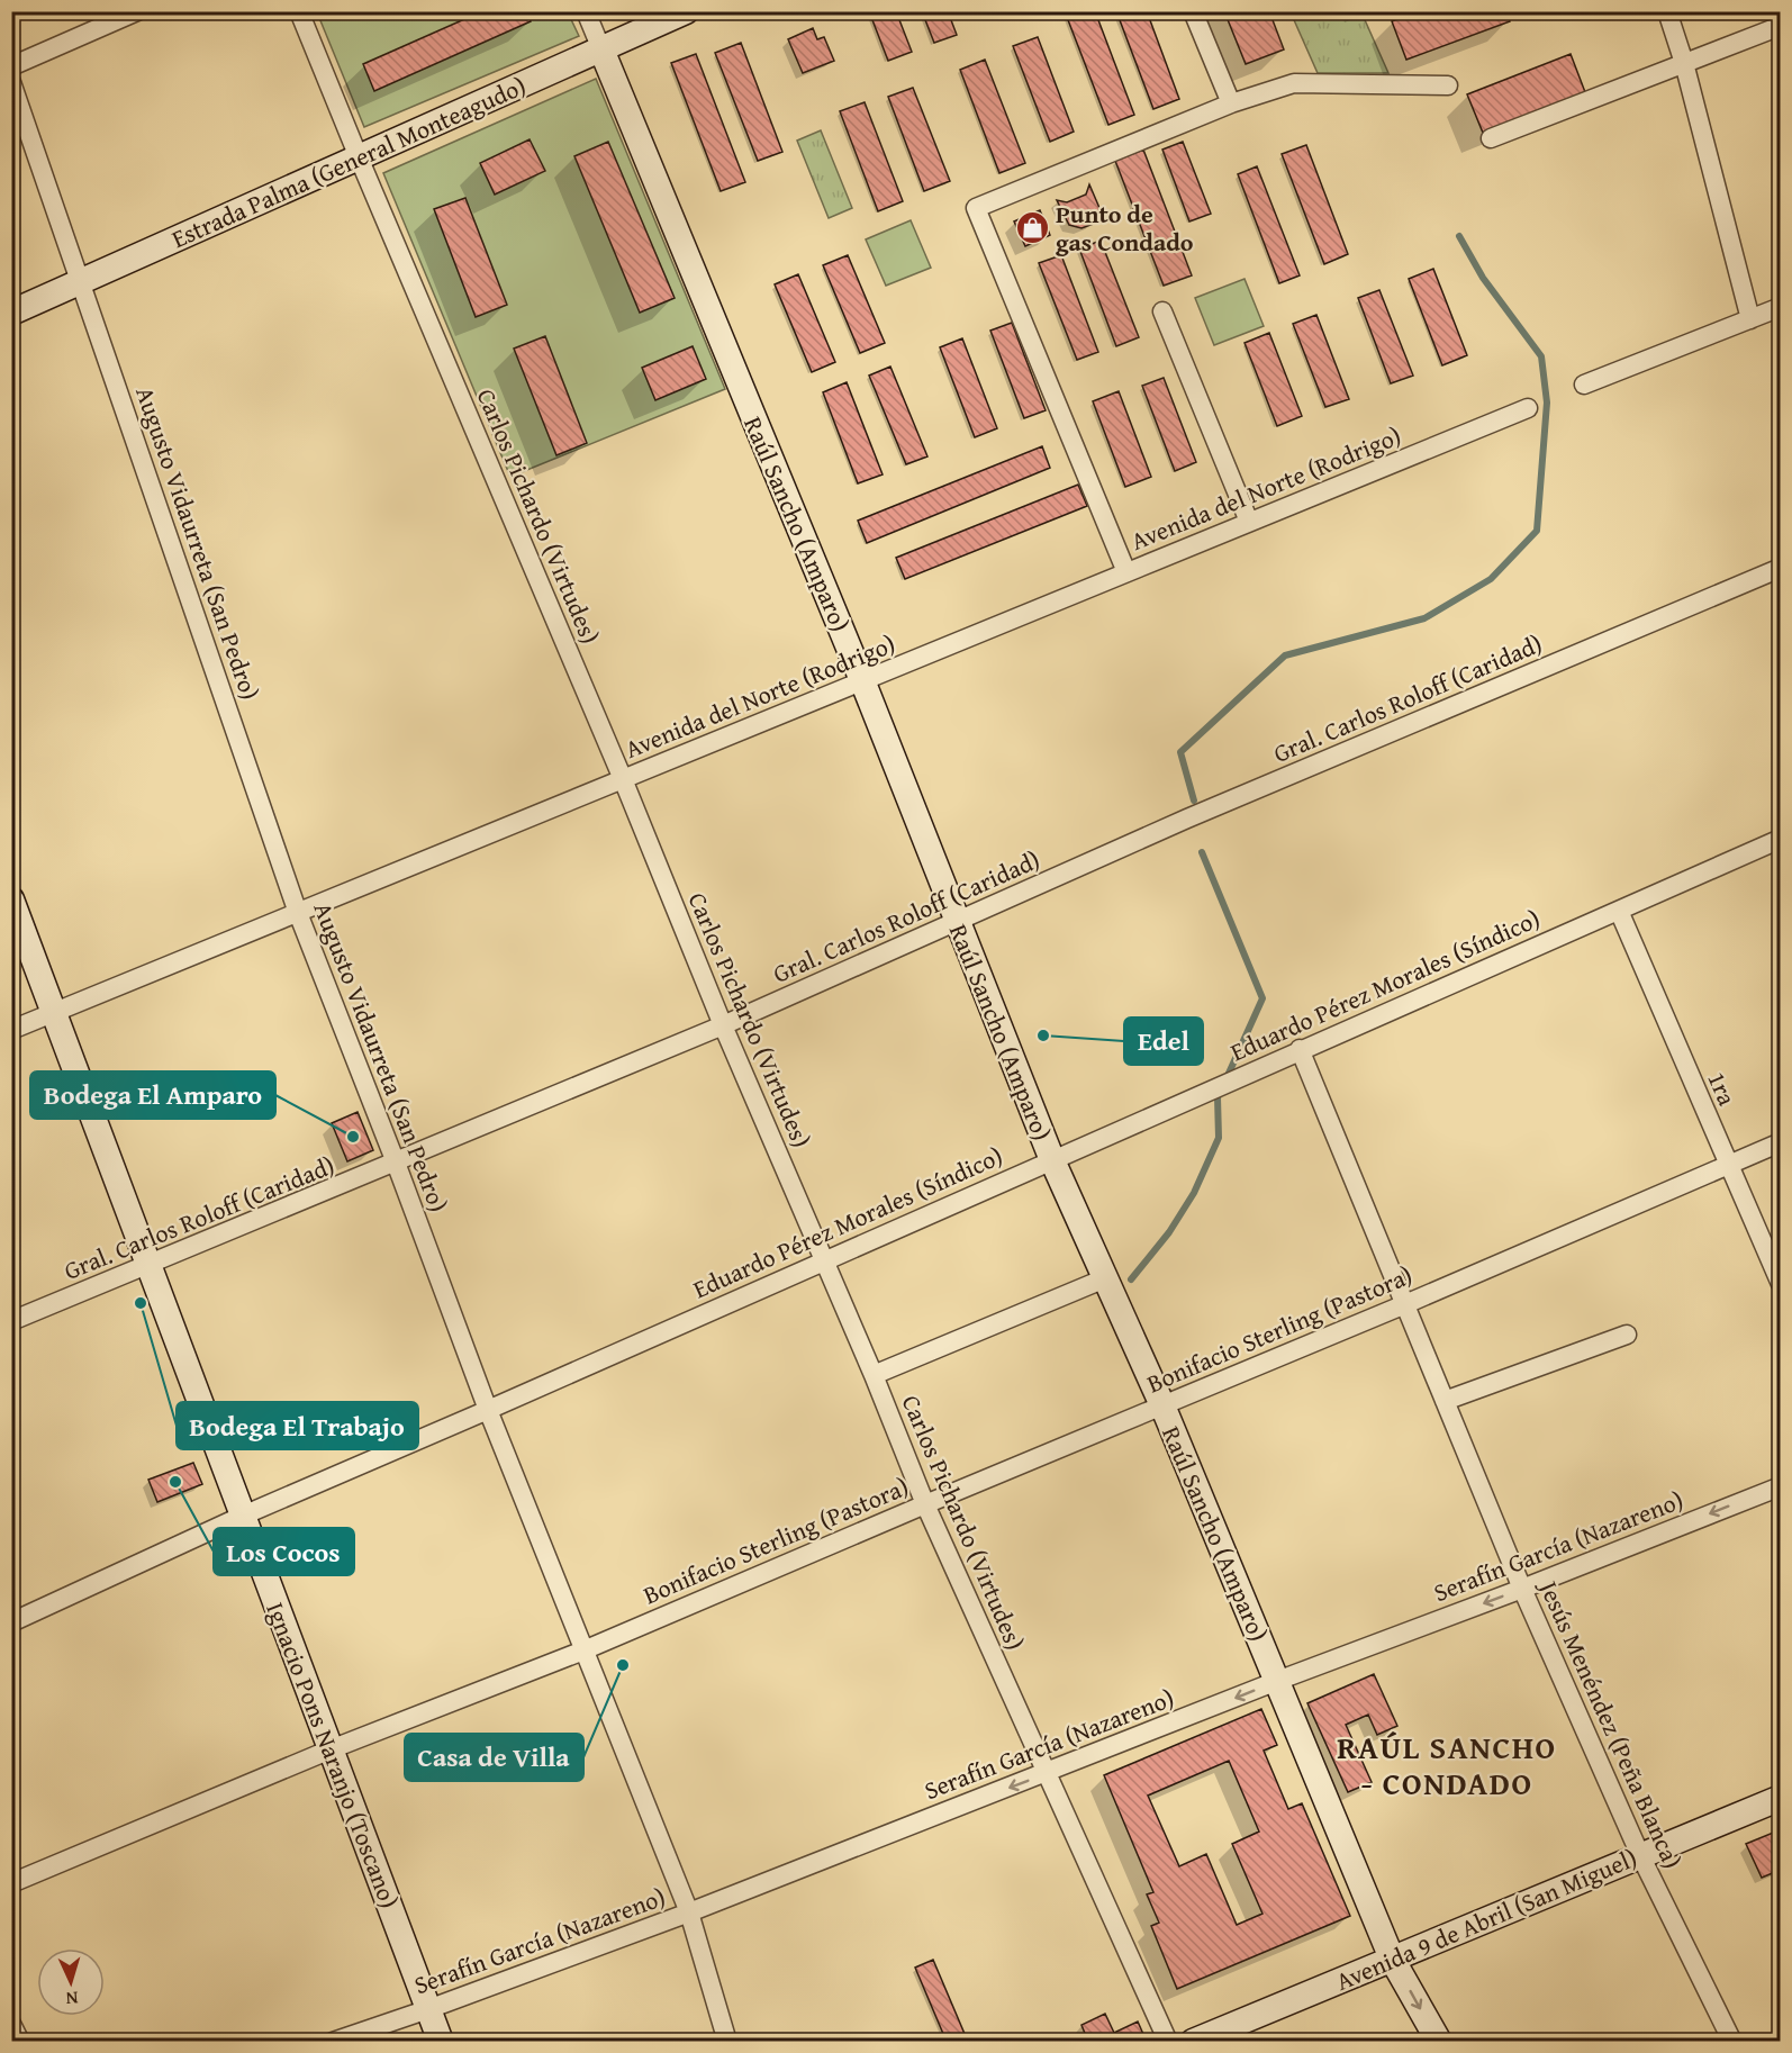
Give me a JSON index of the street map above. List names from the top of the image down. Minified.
{"streets":{"street":["Estrada Palma (General Monteagudo)","Avenida del Norte (Rodrigo)","Carlos Pichardo (Virtudes)","Raúl Sancho (Amparo)","Augusto Vidaurreta (San Pedro)","Gral. Carlos Roloff (Caridad)","Eduardo Pérez Morales (Síndico)","1ra","Bonifacio Sterling (Pastora)","Serafín García (Nazareno)","Jesús Menéndez (Peña Blanca)","Ignacio Pons Naranjo (Toscano)","Avenida 9 de Abril (San Miguel)"]},"crossings":[["Estrada Palma (General Monteagudo)","Carlos Pichardo (Virtudes)"],["Estrada Palma (General Monteagudo)","Raúl Sancho (Amparo)"],["Estrada Palma (General Monteagudo)","Augusto Vidaurreta (San Pedro)"],["Avenida del Norte (Rodrigo)","Carlos Pichardo (Virtudes)"],["Avenida del Norte (Rodrigo)","Raúl Sancho (Amparo)"],["Avenida del Norte (Rodrigo)","Augusto Vidaurreta (San Pedro)"],["Avenida del Norte (Rodrigo)","Ignacio Pons Naranjo (Toscano)"],["Carlos Pichardo (Virtudes)","Gral. Carlos Roloff (Caridad)"],["Carlos Pichardo (Virtudes)","Eduardo Pérez Morales (Síndico)"],["Carlos Pichardo (Virtudes)","Bonifacio Sterling (Pastora)"],["Carlos Pichardo (Virtudes)","Serafín García (Nazareno)"],["Raúl Sancho (Amparo)","Gral. Carlos Roloff (Caridad)"],["Raúl Sancho (Amparo)","Eduardo Pérez Morales (Síndico)"],["Raúl Sancho (Amparo)","Bonifacio Sterling (Pastora)"],["Raúl Sancho (Amparo)","Serafín García (Nazareno)"],["Raúl Sancho (Amparo)","Avenida 9 de Abril (San Miguel)"],["Augusto Vidaurreta (San Pedro)","Gral. Carlos Roloff (Caridad)"],["Augusto Vidaurreta (San Pedro)","Eduardo Pérez Morales (Síndico)"],["Augusto Vidaurreta (San Pedro)","Bonifacio Sterling (Pastora)"],["Augusto Vidaurreta (San Pedro)","Serafín García (Nazareno)"],["Gral. Carlos Roloff (Caridad)","Ignacio Pons Naranjo (Toscano)"],["Eduardo Pérez Morales (Síndico)","1ra"],["Eduardo Pérez Morales (Síndico)","Jesús Menéndez (Peña Blanca)"],["Eduardo Pérez Morales (Síndico)","Ignacio Pons Naranjo (Toscano)"],["1ra","Bonifacio Sterling (Pastora)"],["Bonifacio Sterling (Pastora)","Jesús Menéndez (Peña Blanca)"],["Bonifacio Sterling (Pastora)","Ignacio Pons Naranjo (Toscano)"],["Serafín García (Nazareno)","Jesús Menéndez (Peña Blanca)"],["Serafín García (Nazareno)","Ignacio Pons Naranjo (Toscano)"],["Jesús Menéndez (Peña Blanca)","Avenida 9 de Abril (San Miguel)"]],"one_way":["Serafín García (Nazareno)"],"districts":["RAÚL SANCHO - CONDADO"],"places":{"shop":["Punto de gas Condado"],"other":["Edel","Bodega El Amparo","Bodega El Trabajo","Los Cocos","Casa de Villa"]},"north":"bottom"}
